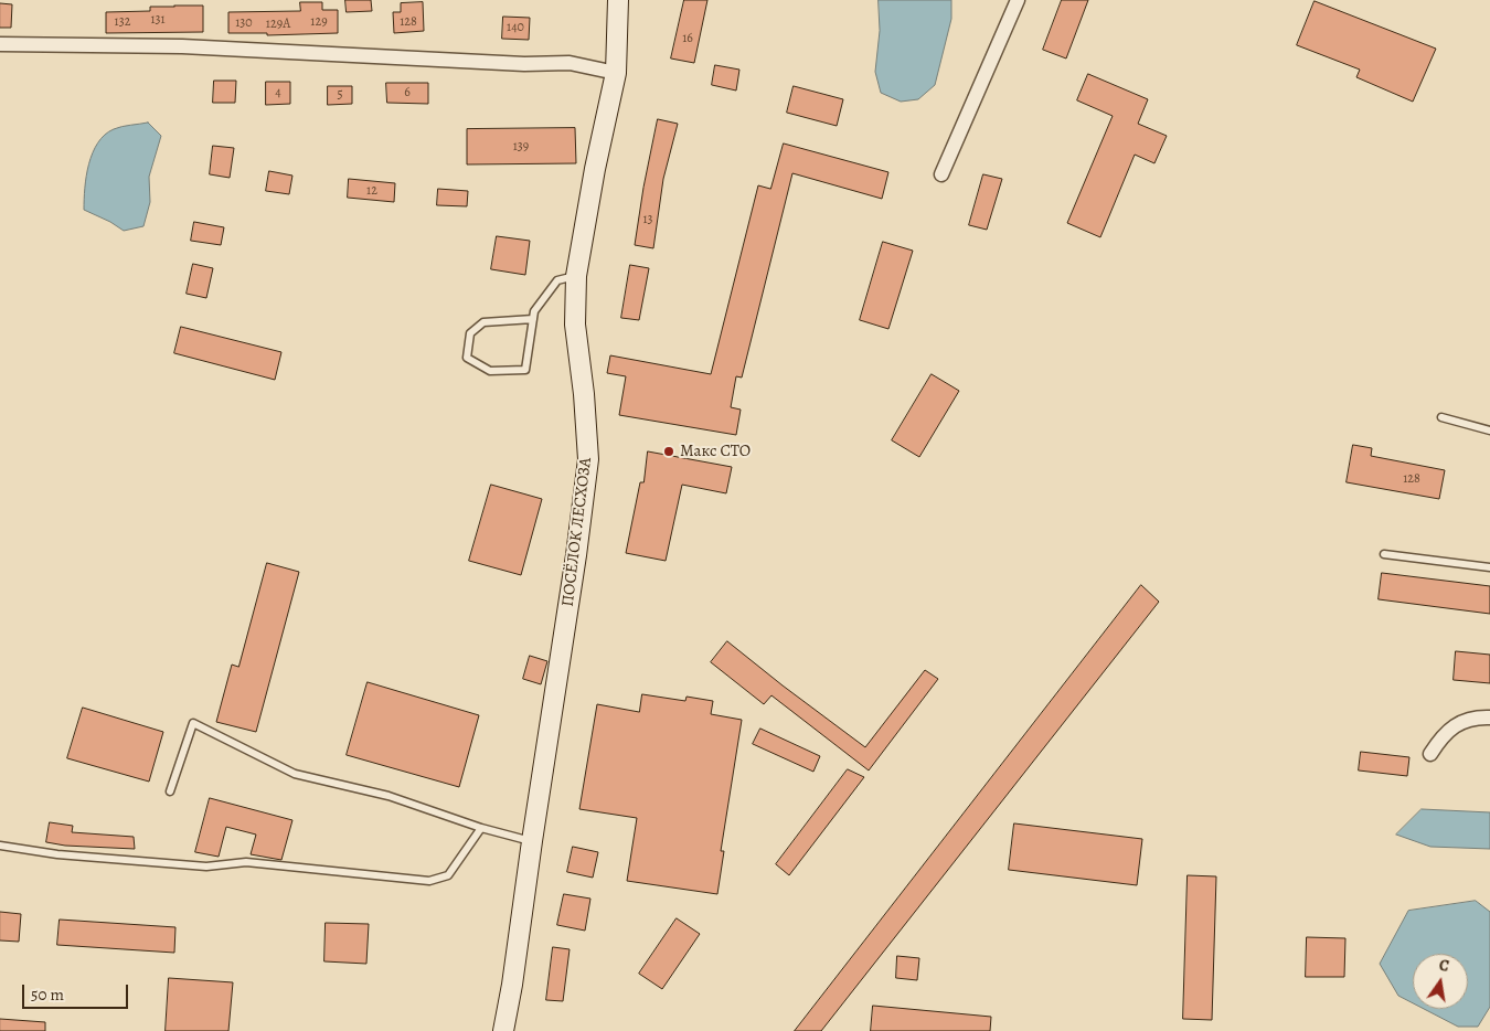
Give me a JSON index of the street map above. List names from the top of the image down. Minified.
{"streets":{"street":["ПОСЁЛОК ЛЕСХОЗА"]},"places":["Макс СТО"],"house_numbers":["131","132","129","128","130","129А","140","16","4","6","5","139","12","13","128"],"scale_bar":"50 m","north":"top"}
